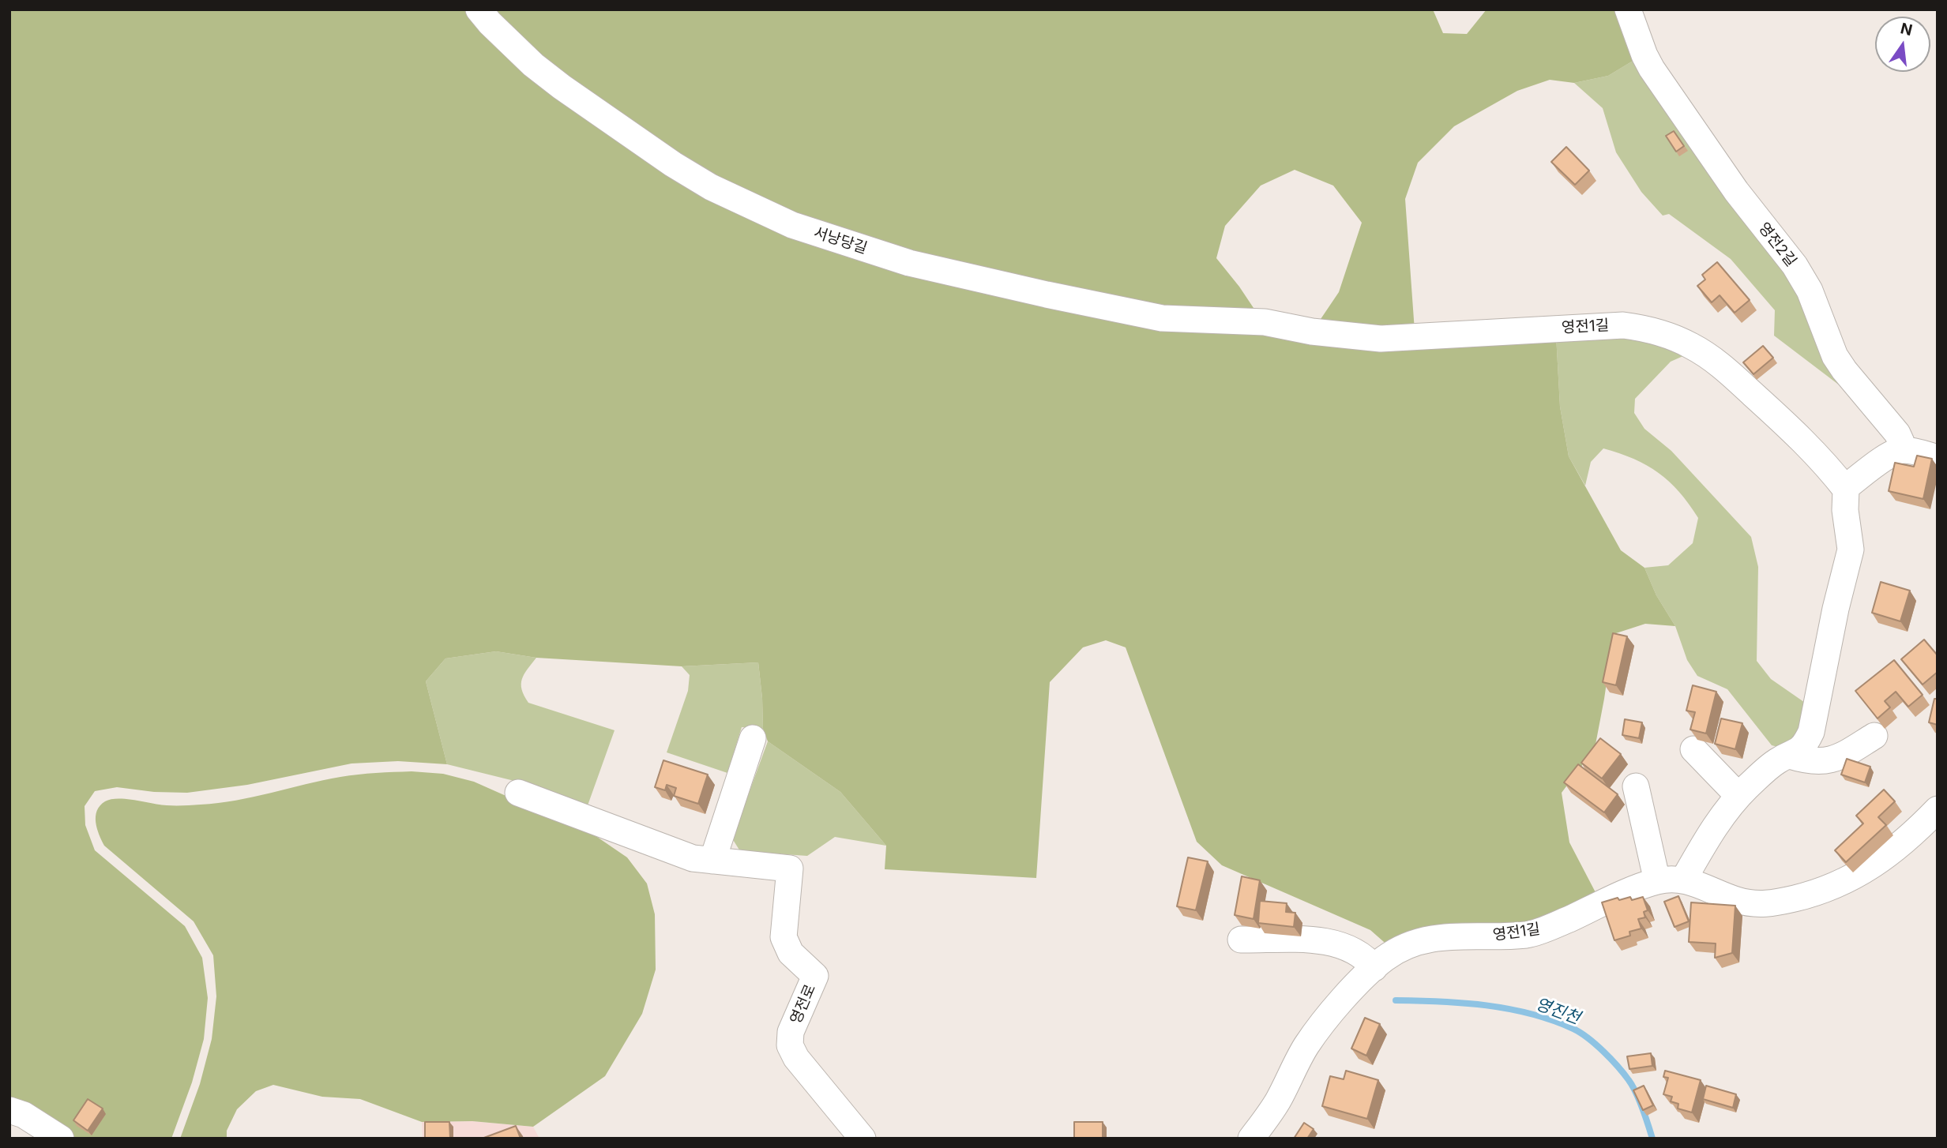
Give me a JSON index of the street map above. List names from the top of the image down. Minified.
{"streets":{"lane":["서낭당길","영전2길","영전1길","영전로"]},"crossings":[["서낭당길","영전1길"]],"water":["영진천"],"north":"top"}
